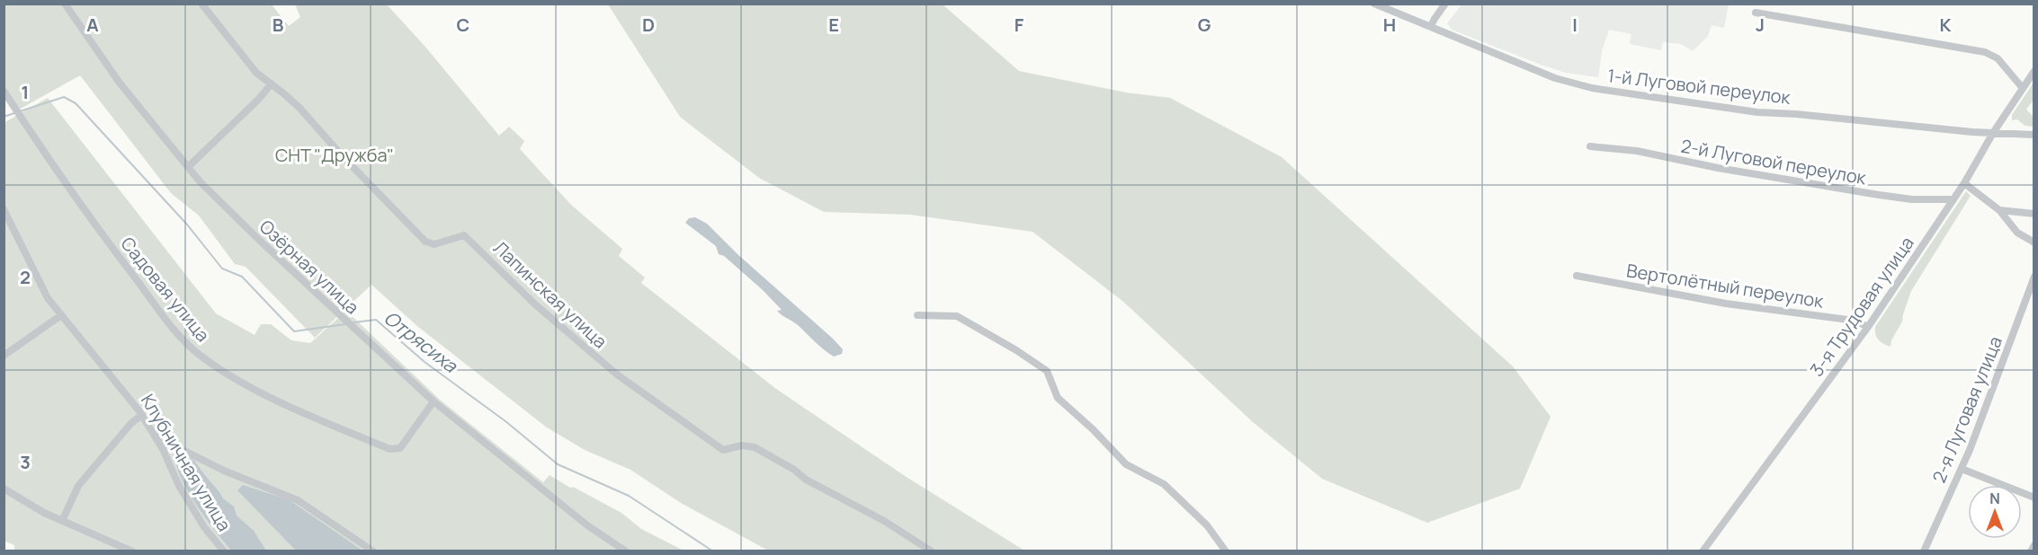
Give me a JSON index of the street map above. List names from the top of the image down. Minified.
{"streets":{"street":["1-й Луговой переулок","2-й Луговой переулок","Озёрная улица","Вертолётный переулок","Садовая улица","Лапинская улица","3-я Трудовая улица","2-я Луговая улица","Клубничная улица"]},"crossings":[["1-й Луговой переулок","3-я Трудовая улица"],["2-й Луговой переулок","3-я Трудовая улица"],["Озёрная улица","Садовая улица"],["Вертолётный переулок","3-я Трудовая улица"]],"water":["Отрясиха"],"parks":["СНТ \"Дружба\""],"north":"top","grid":{"columns":["A","B","C","D","E","F","G","H","I","J","K"],"rows":["1","2","3"]}}
